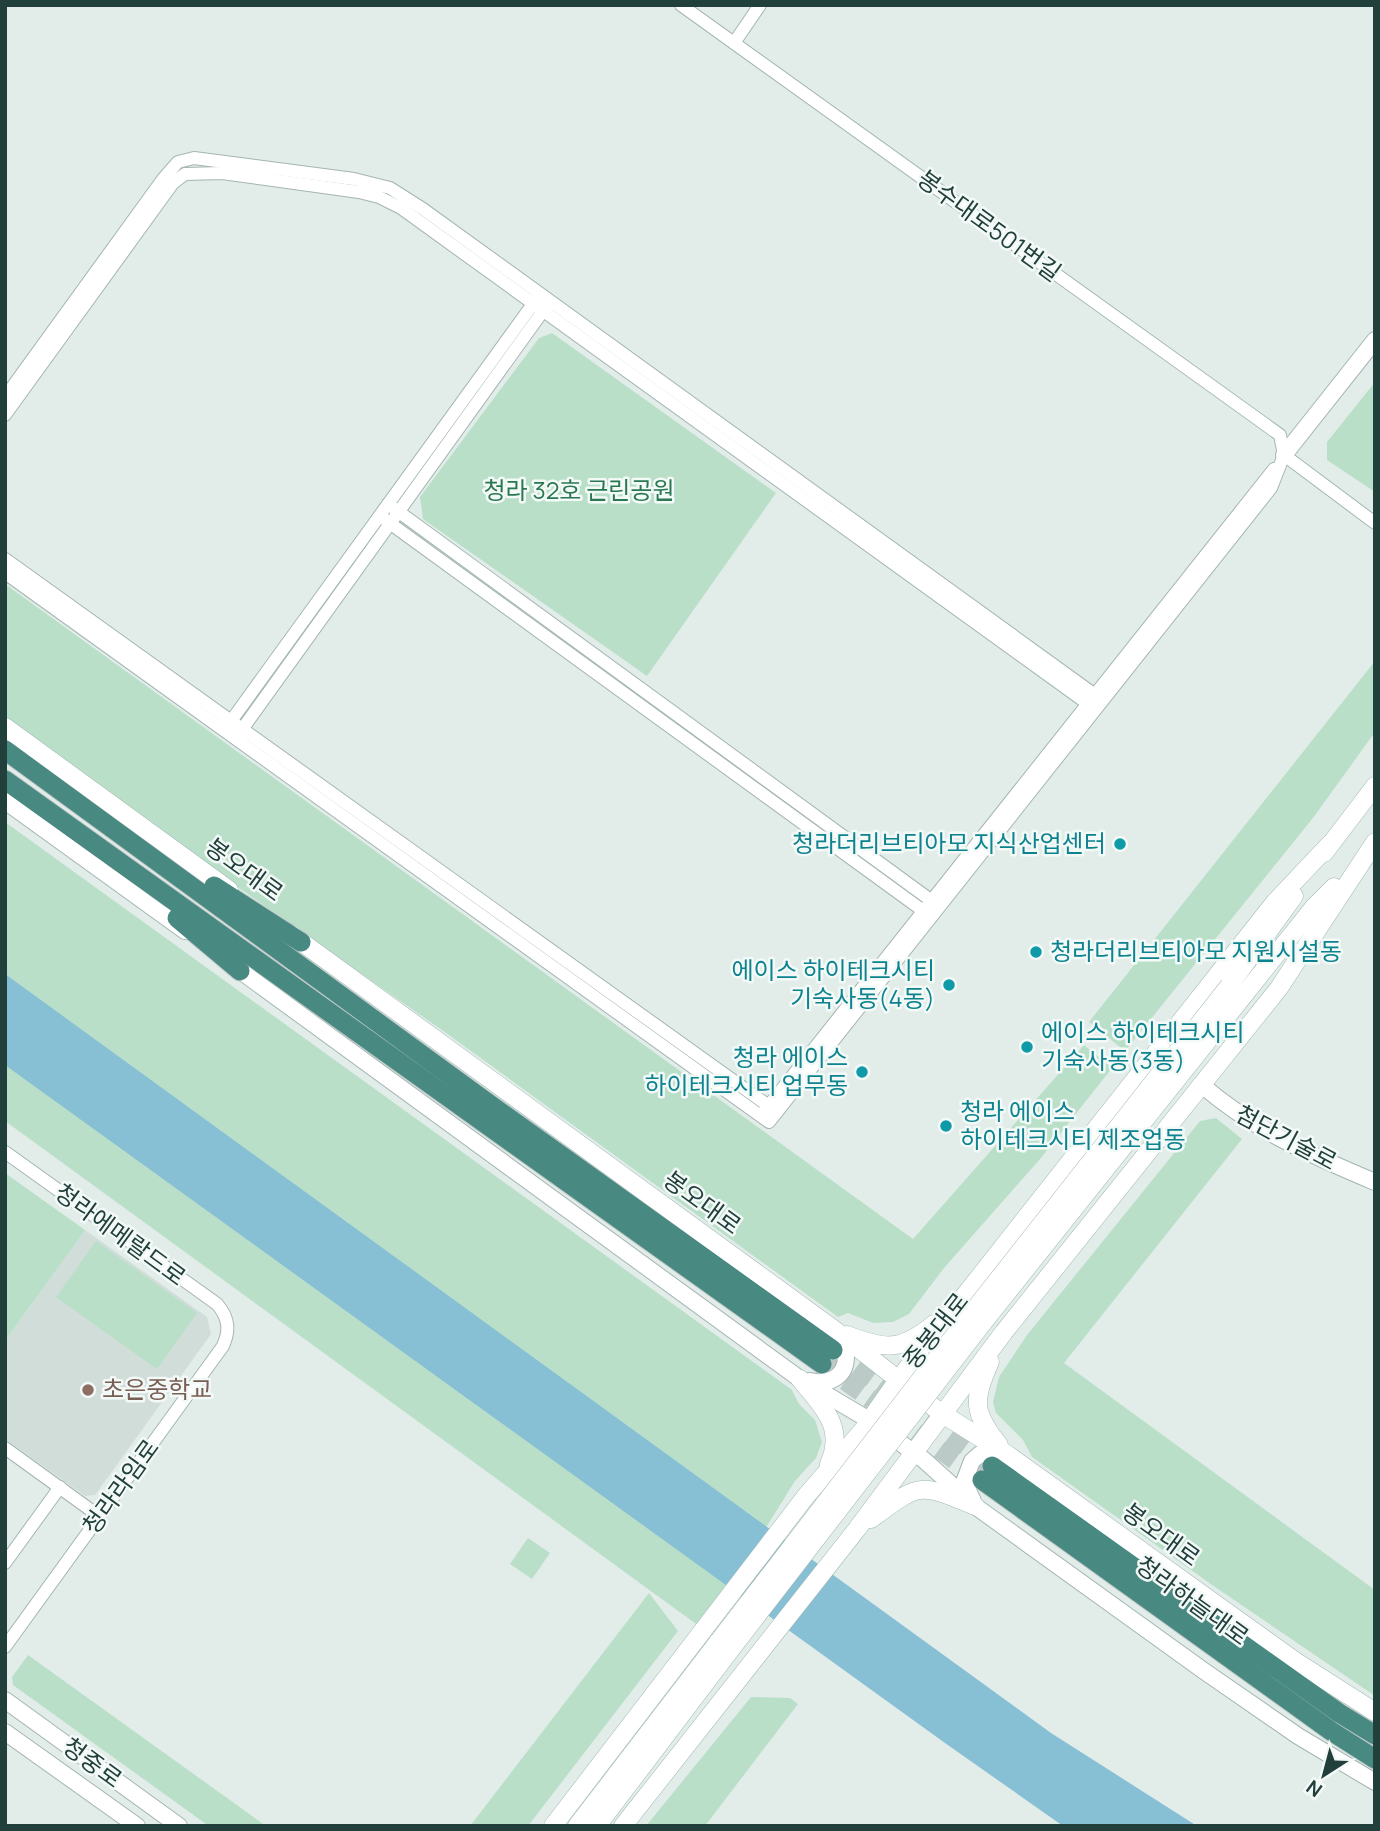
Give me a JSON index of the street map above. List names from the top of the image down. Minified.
{"streets":{"highway":["봉오대로","청라하늘대로"],"main road":["중봉대로"],"street":["봉수대로501번길","첨단기술로","청라에메랄드로","청라라임로","청중로"]},"crossings":[["봉오대로","중봉대로"],["봉오대로","청라하늘대로"],["첨단기술로","중봉대로"],["청라에메랄드로","청라라임로"]],"parks":["청라 32호 근린공원"],"places":["청라더리브티아모 지식산업센터","청라더리브티아모 지원시설동","에이스 하이테크시티 기숙사동(4동)","에이스 하이테크시티 기숙사동(3동)","청라 에이스 하이테크시티 업무동","청라 에이스 하이테크시티 제조업동","초은중학교"],"north":"bottom left"}
